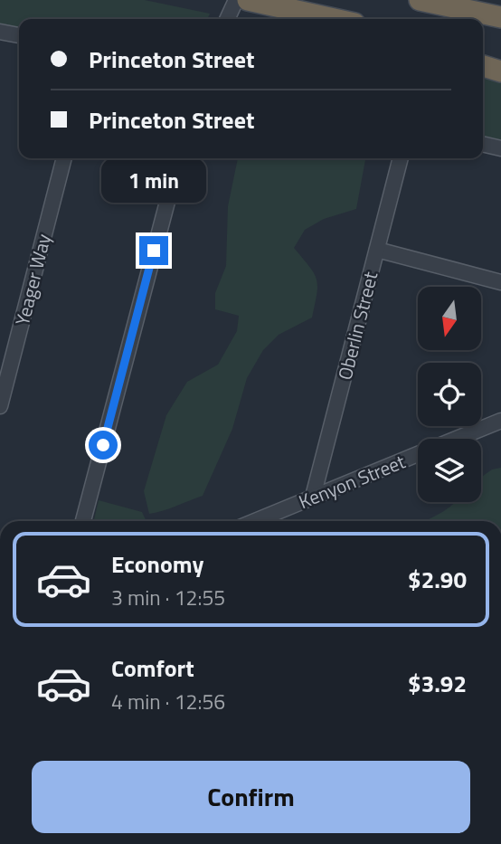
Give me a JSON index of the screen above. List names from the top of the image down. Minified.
{"streets":{"street":["Yeager Way","Oberlin Street","Kenyon Street"]},"crossings":[["Oberlin Street","Kenyon Street"]],"north":"bottom","page":{"banner":["Princeton Street","Princeton Street"],"bubble":"1 min","list":[{"name":"Economy","note":"3 min · 12:55","value":"$2.90"},{"name":"Comfort","note":"4 min · 12:56","value":"$3.92"}],"buttons":"Confirm"}}
